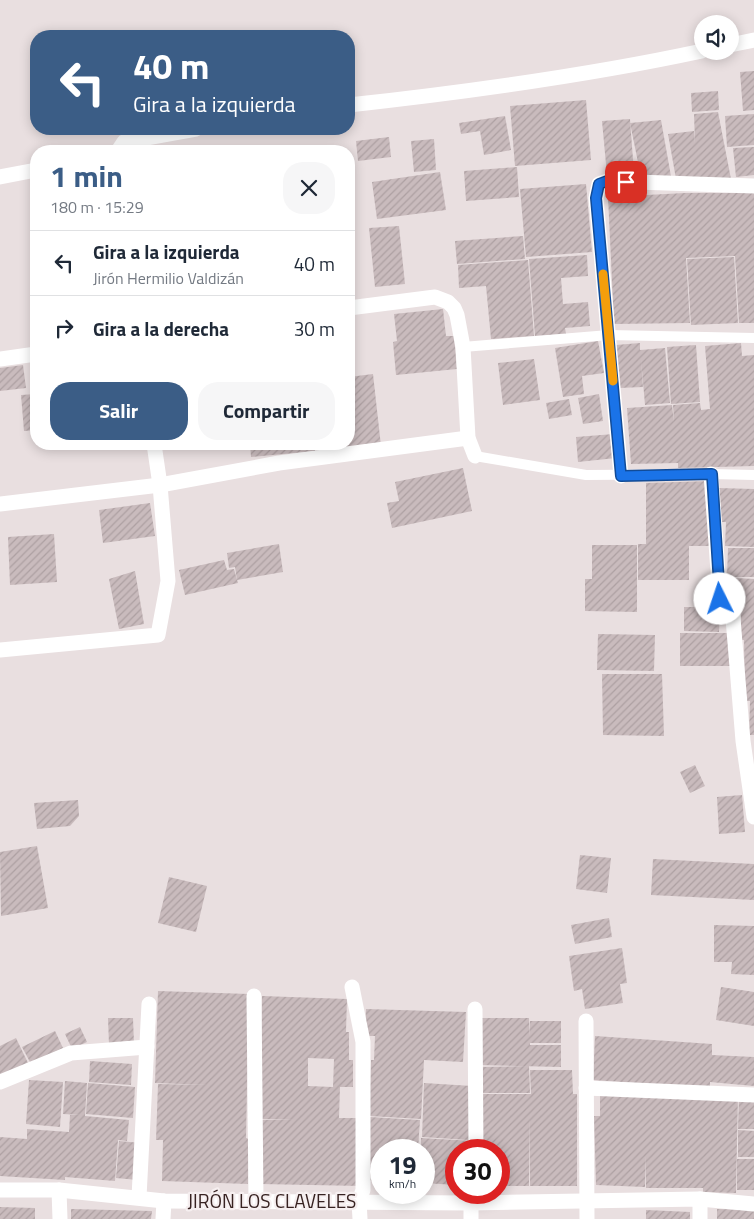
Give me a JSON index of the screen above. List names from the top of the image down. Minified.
{"streets":{"street":["JIRÓN LOS CLAVELES"]},"page":{"turn":["40 m","Gira a la izquierda"],"heading":["1 min","180 m · 15:29"],"list":[{"name":"Gira a la izquierda","note":"Jirón Hermilio Valdizán","value":"40 m"},{"name":"Gira a la derecha","value":"30 m"}],"buttons":["Salir","Compartir"],"speed":"19 km/h","limit":"30"}}
